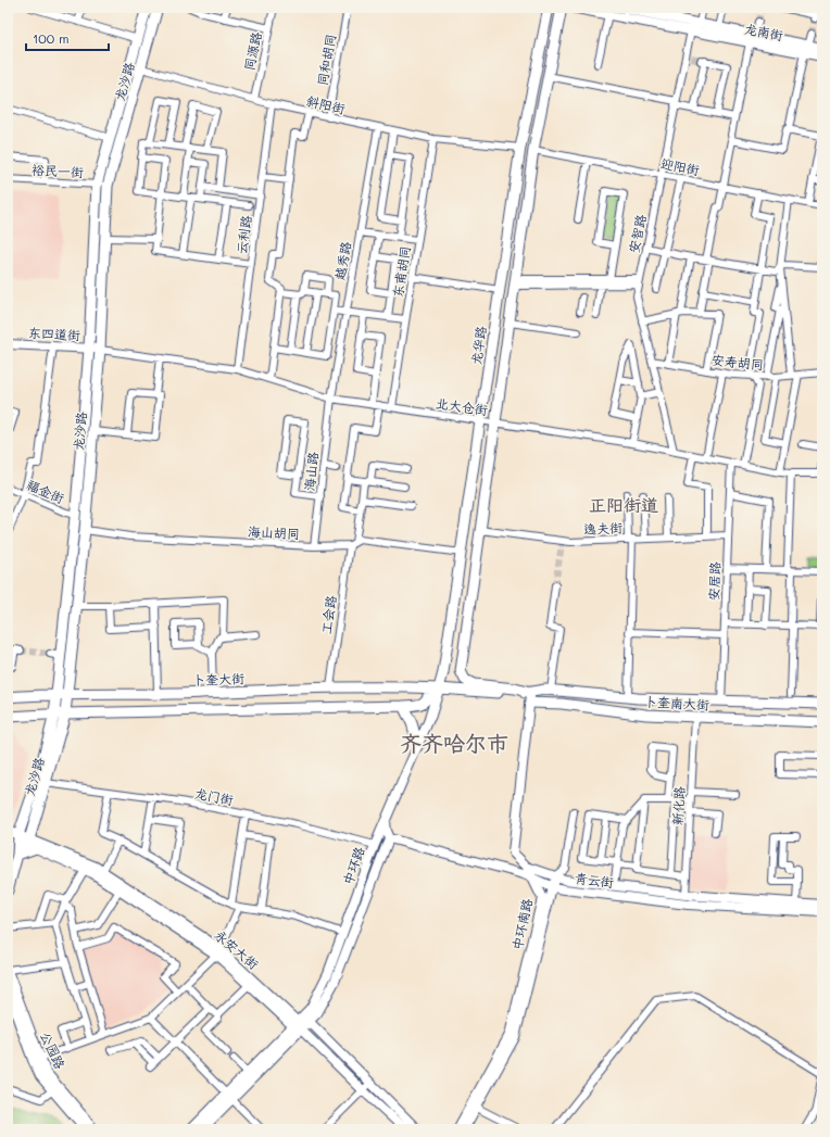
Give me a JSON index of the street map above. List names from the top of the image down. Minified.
{"streets":{"main road":["龙南街","龙沙路","东四道街","龙华路","卜奎大街","卜奎南大街","中环路","青云街","中环南路","永安大街","公园路"],"street":["同源路","同和胡同","斜阳街","迎阳街","裕民一街","安智路","云利路","越秀路","东甫胡同","安寿胡同","北大仓街","海山路","福金街","逸夫街","海山胡同","安居路","工会路","龙门街","新化路"]},"crossings":[["龙南街","安智路"],["同源路","斜阳街"],["同和胡同","斜阳街"],["龙沙路","斜阳街"],["龙沙路","裕民一街"],["龙沙路","东四道街"],["龙沙路","北大仓街"],["龙沙路","福金街"],["龙沙路","海山胡同"],["龙沙路","卜奎大街"],["龙沙路","龙门街"],["龙沙路","永安大街"],["斜阳街","云利路"],["斜阳街","越秀路"],["斜阳街","东甫胡同"],["斜阳街","龙华路"],["迎阳街","安智路"],["安智路","安寿胡同"],["安智路","北大仓街"],["云利路","北大仓街"],["越秀路","北大仓街"],["越秀路","海山路"],["东甫胡同","北大仓街"],["东四道街","北大仓街"],["龙华路","北大仓街"],["龙华路","海山胡同"],["龙华路","卜奎大街"],["龙华路","中环路"],["北大仓街","海山路"],["北大仓街","安居路"],["海山路","海山胡同"],["逸夫街","安居路"],["海山胡同","工会路"],["安居路","卜奎南大街"],["工会路","卜奎大街"],["卜奎南大街","新化路"],["卜奎南大街","中环南路"],["龙门街","中环路"],["新化路","青云街"],["中环路","青云街"],["中环路","永安大街"],["青云街","中环南路"]],"districts":["正阳街道","齐齐哈尔市"],"scale_bar":"100 m"}
